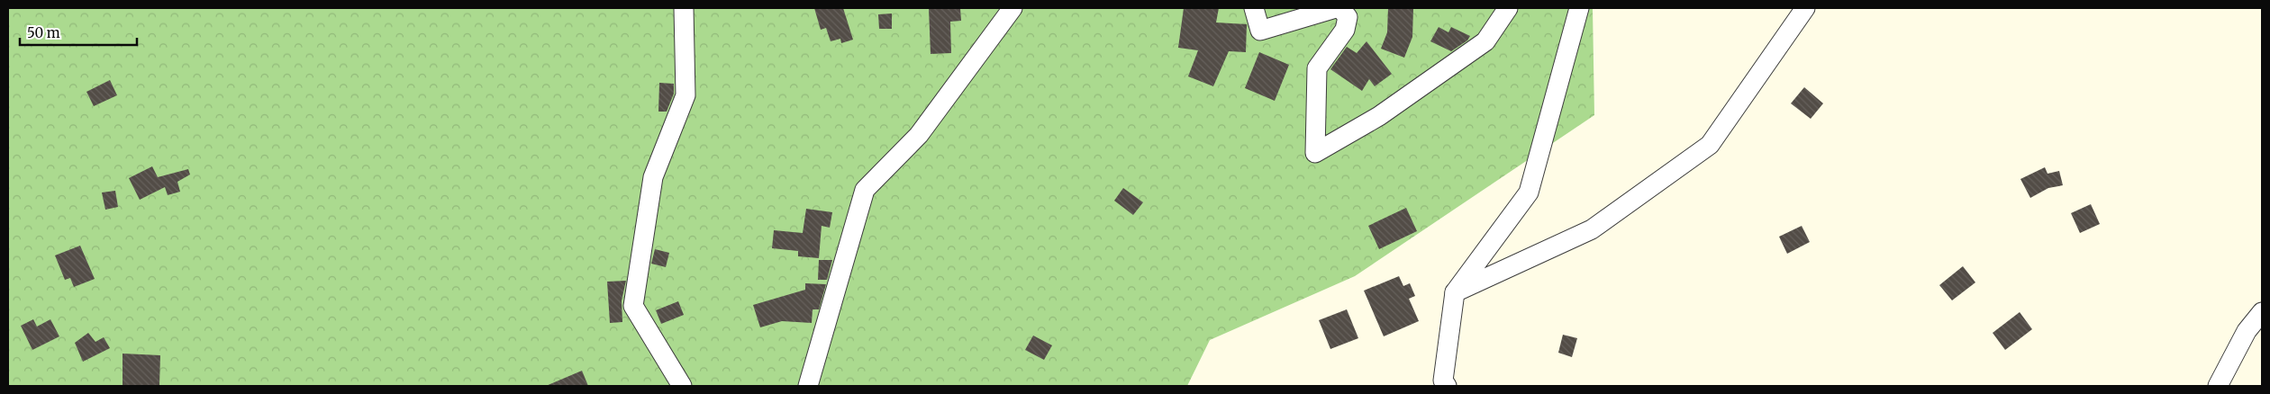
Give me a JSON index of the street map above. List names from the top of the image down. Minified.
{"scale_bar":"50 m"}
